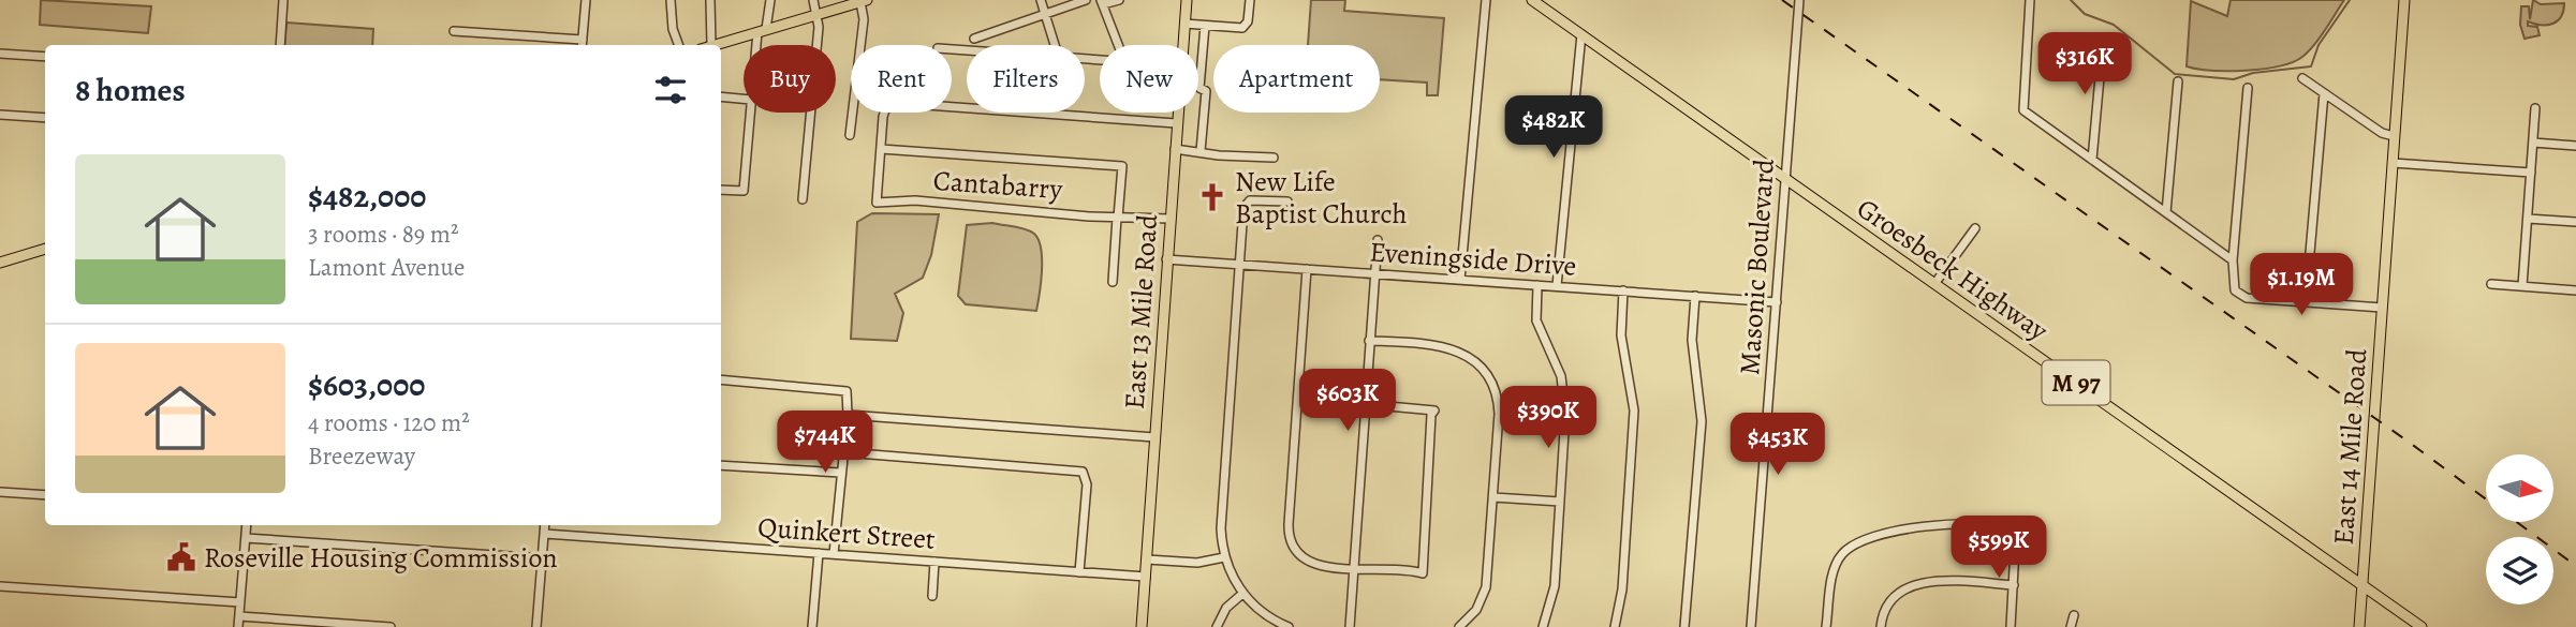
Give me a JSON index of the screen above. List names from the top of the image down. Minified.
{"streets":{"main road":["Groesbeck Highway","East 13 Mile Road","M 97","East 14 Mile Road"],"street":["Cantabarry","Eveningside Drive","Masonic Boulevard","Quinkert Street"]},"crossings":[["Cantabarry","East 13 Mile Road"],["Eveningside Drive","Masonic Boulevard"],["Eveningside Drive","East 13 Mile Road"],["Masonic Boulevard","Groesbeck Highway"],["Groesbeck Highway","East 14 Mile Road"],["East 13 Mile Road","Quinkert Street"]],"places":{"church":["New Life Baptist Church"],"public building":["Roseville Housing Commission"]},"north":"right","page":{"price":["$316K","$482K","$1.19M","$603K","$390K","$744K","$453K","$599K"],"chip":["Buy","Rent","Filters","New","Apartment"],"heading":"8 homes","list":[{"name":"$482,000","note":"3 rooms · 89 m² · Lamont Avenue"},{"name":"$603,000","note":"4 rooms · 120 m² · Breezeway"}]}}
